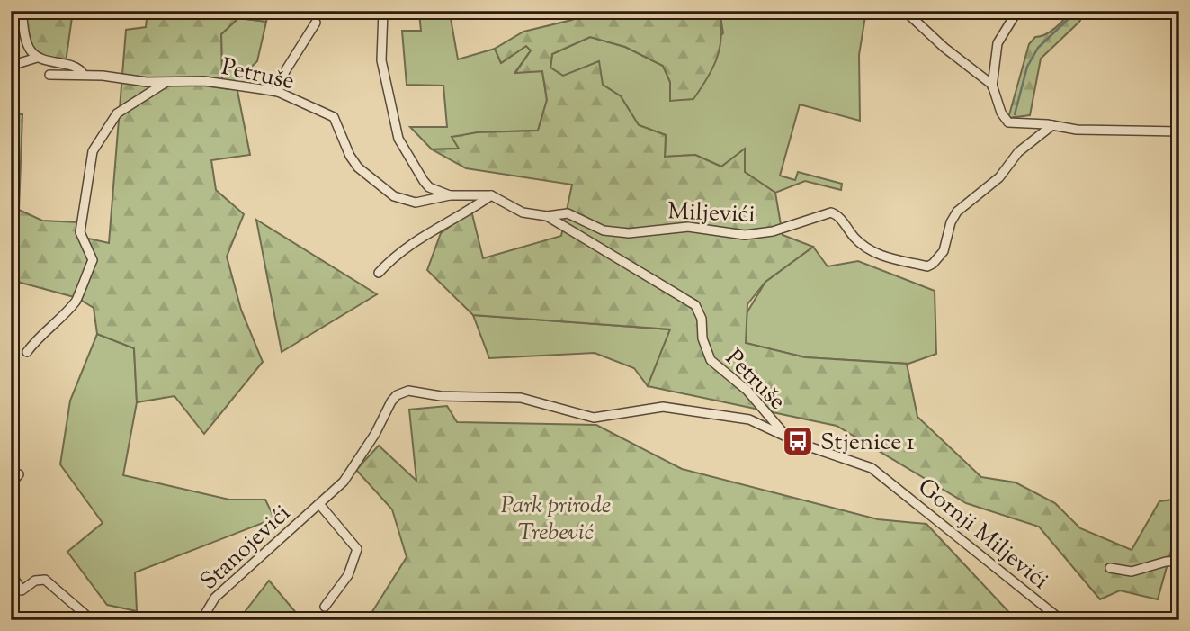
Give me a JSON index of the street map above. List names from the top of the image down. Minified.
{"streets":{"street":["Petruše","Miljevići","Gornji Miljevići","Stanojevići"]},"crossings":[["Petruše","Gornji Miljevići"],["Gornji Miljevići","Stanojevići"]],"parks":["Park prirode Trebević"],"places":{"bus stop":["Stjenice 1"]}}
